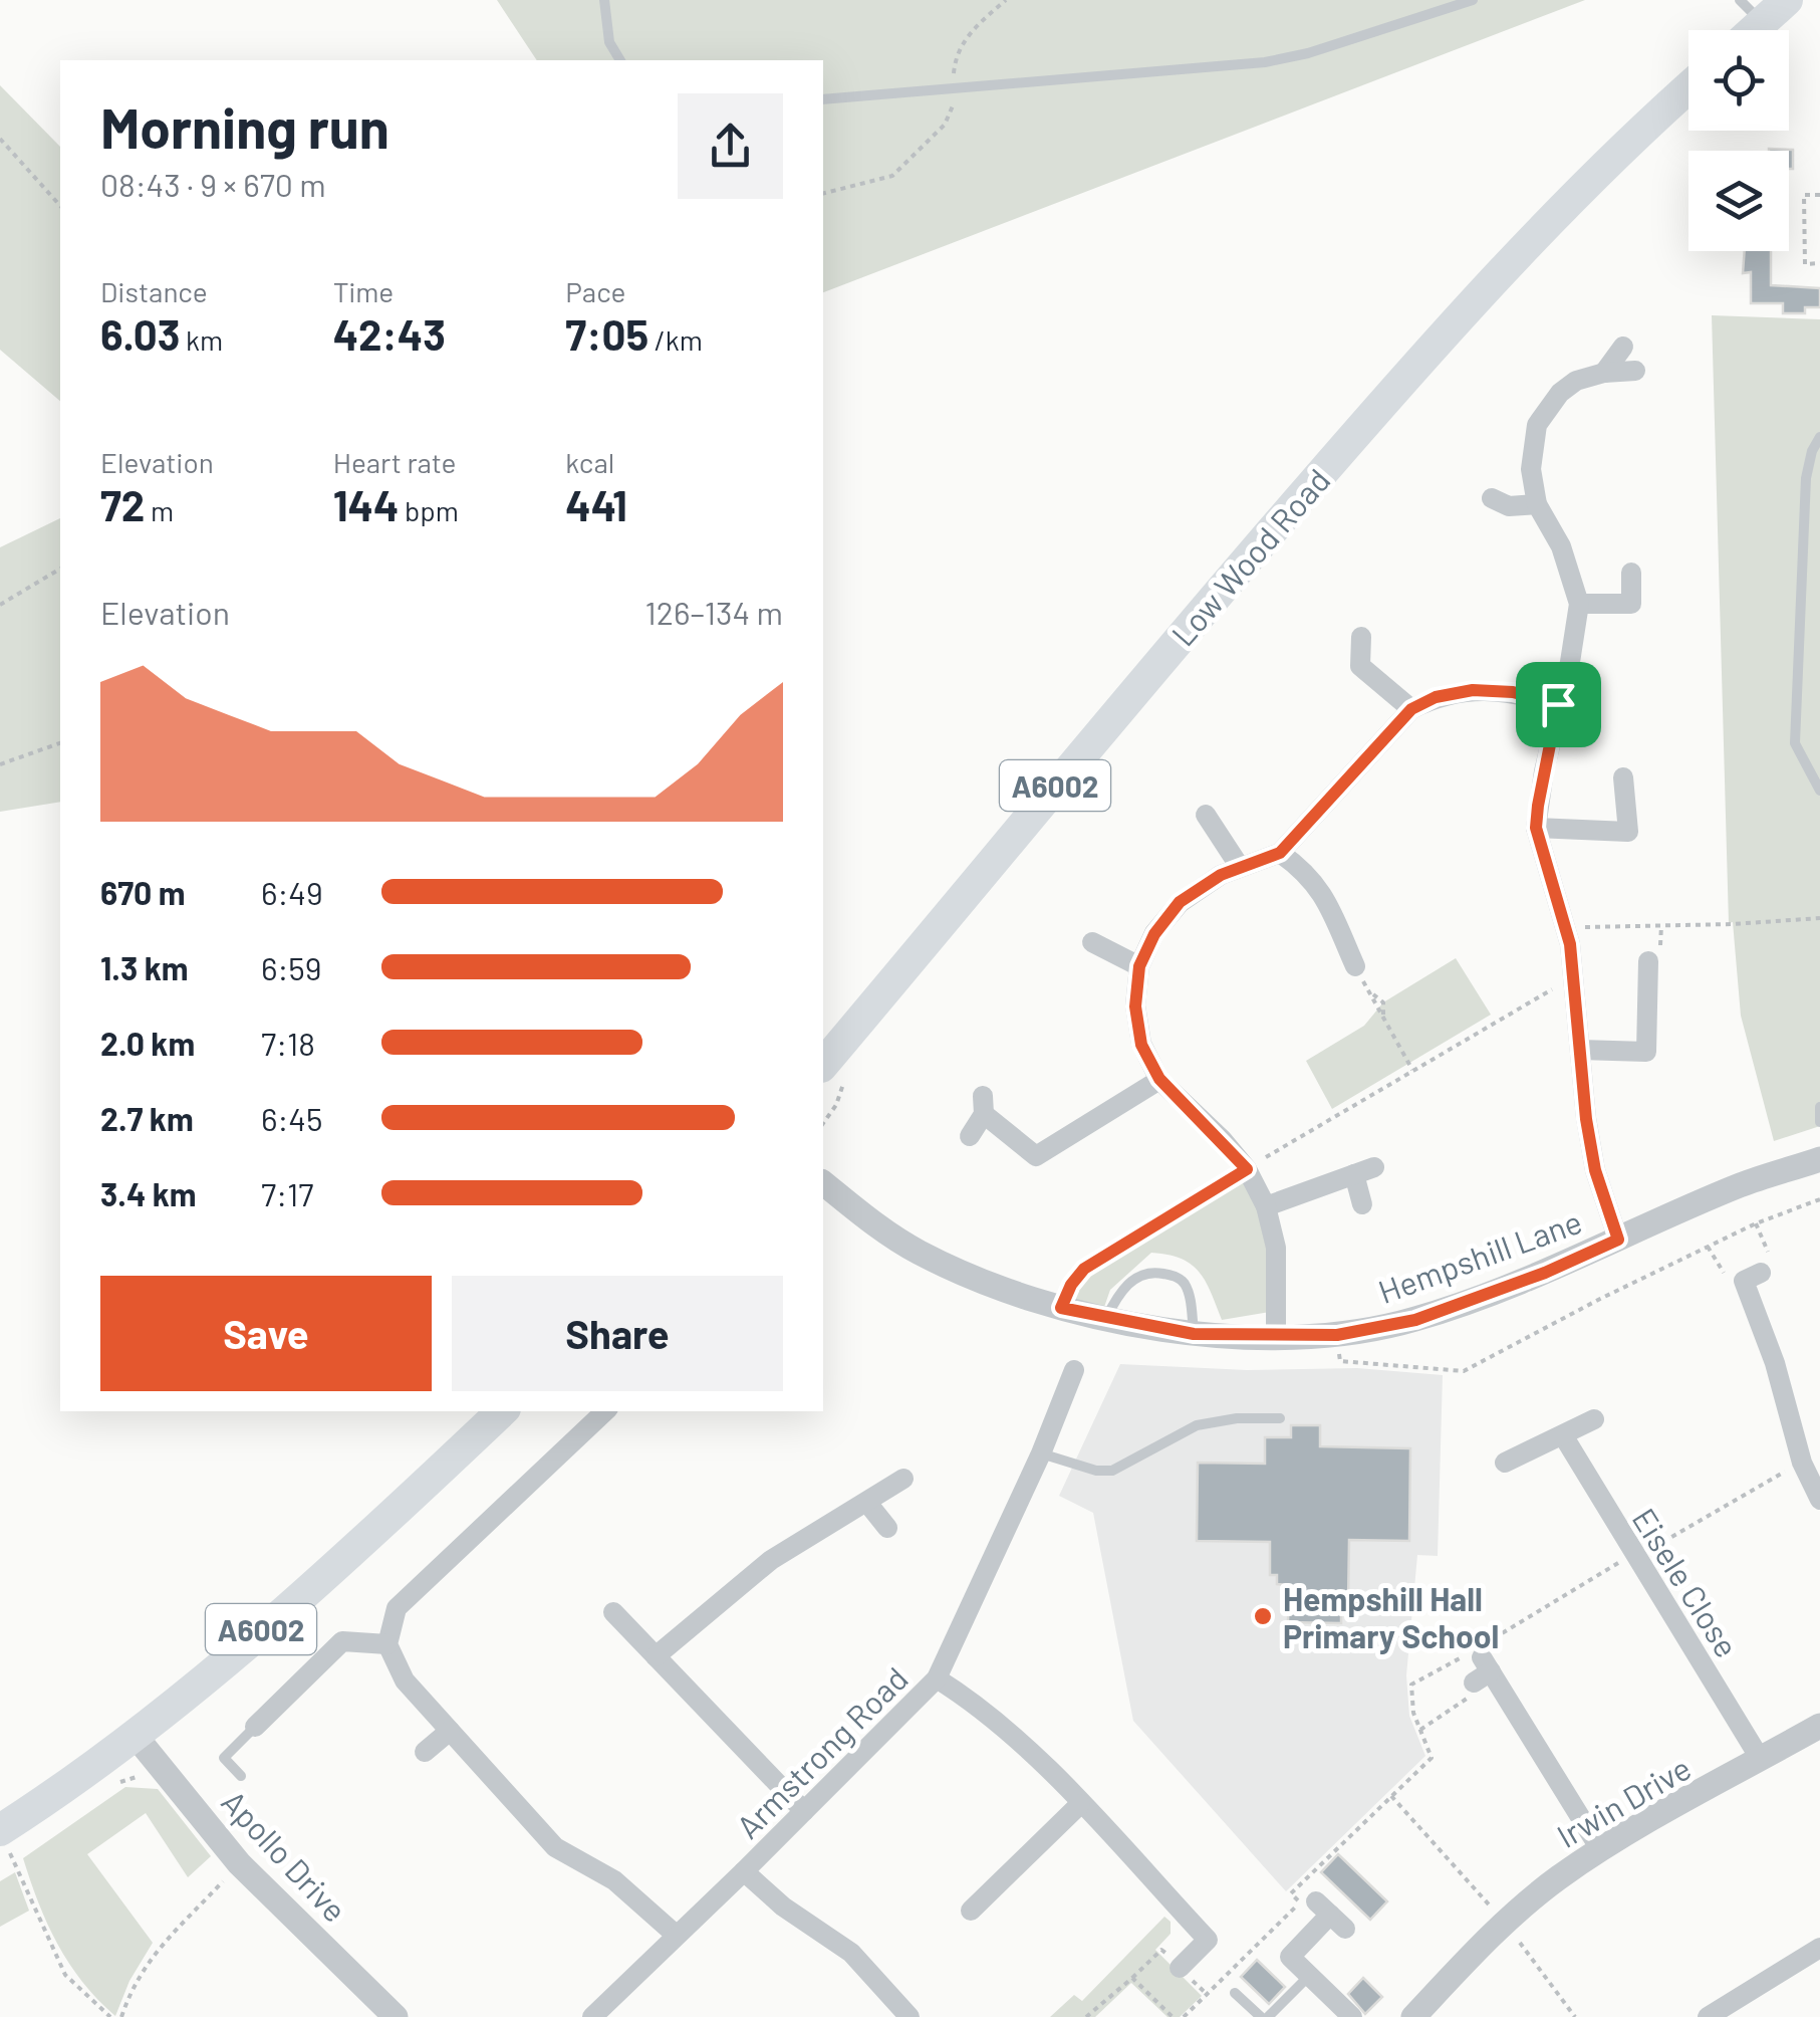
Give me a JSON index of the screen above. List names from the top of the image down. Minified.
{"streets":{"main road":["Low Wood Road","A6002"],"street":["Hempshill Lane","Eisele Close","Armstrong Road","Irwin Drive","Apollo Drive"]},"crossings":[["A6002","Apollo Drive"],["Eisele Close","Irwin Drive"]],"places":["Hempshill Hall Primary School"],"page":{"heading":["Morning run","08:43 · 9 × 670 m"],"stats":[["Distance","6.03 km"],["Time","42:43"],["Pace","7:05 /km"],["Elevation","72 m"],["Heart rate","144 bpm"],["kcal","441"]],"chart":["Elevation","126–134 m"],"list":[{"name":"670 m","note":"6:49"},{"name":"1.3 km","note":"6:59"},{"name":"2.0 km","note":"7:18"},{"name":"2.7 km","note":"6:45"},{"name":"3.4 km","note":"7:17"}],"buttons":["Save","Share"]}}
